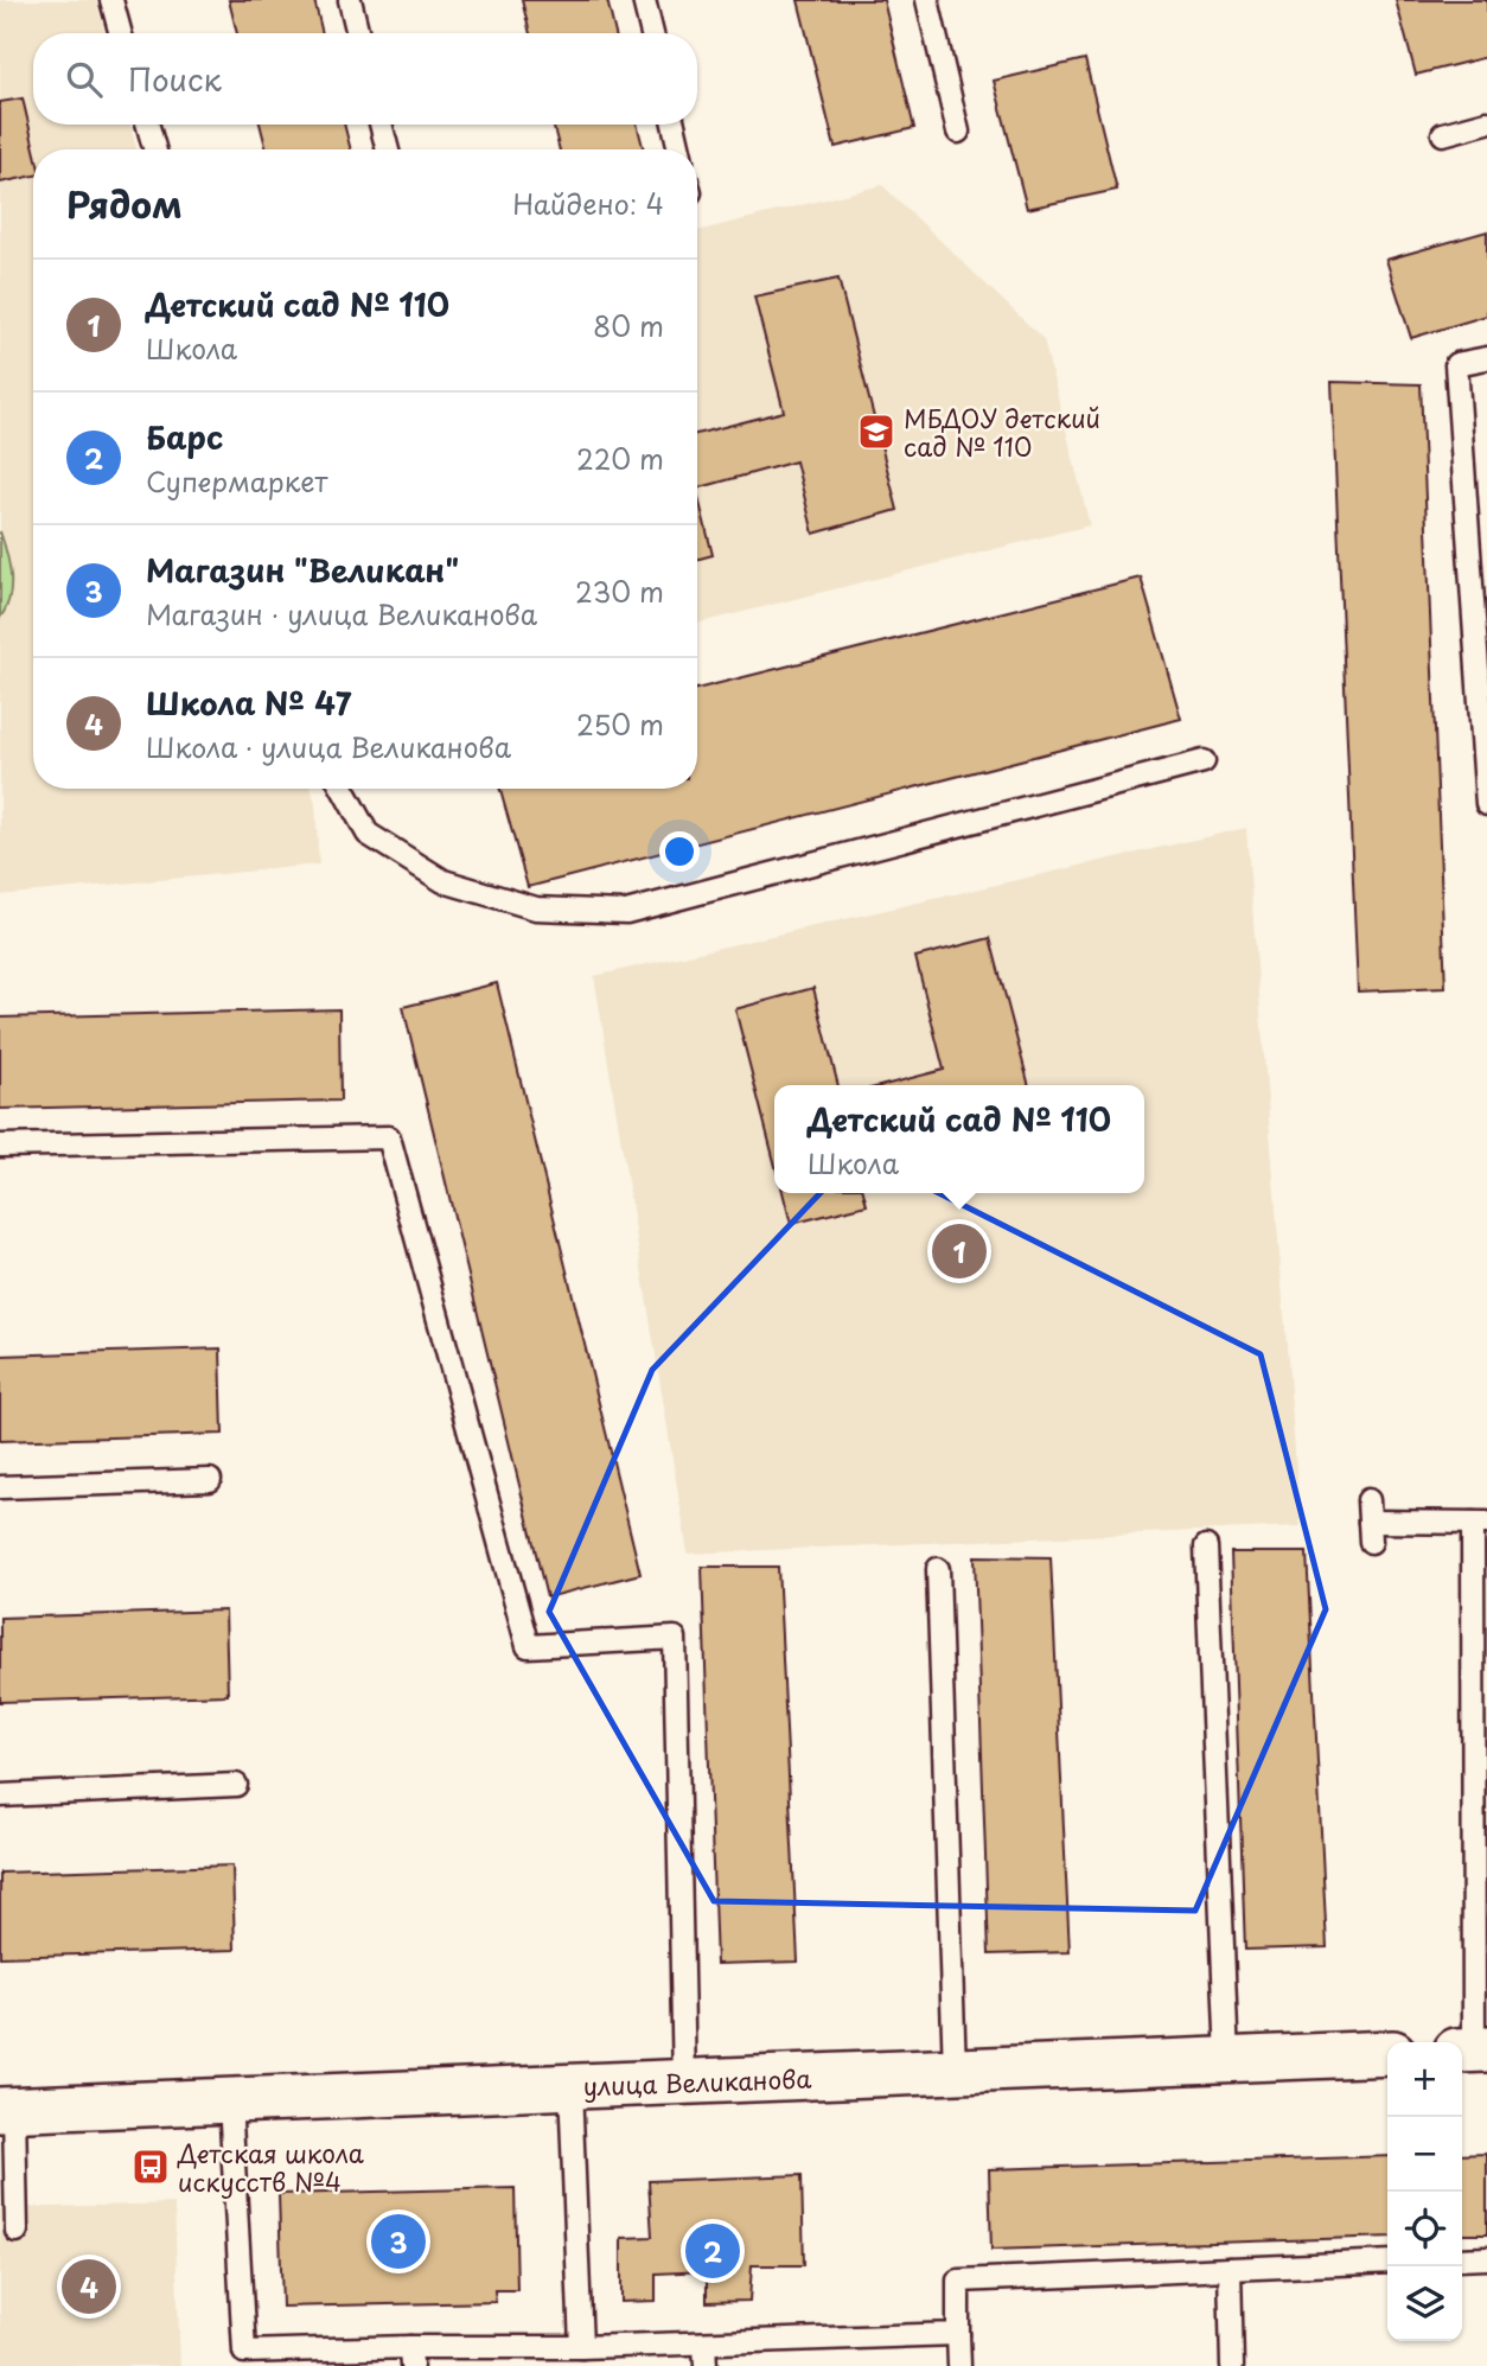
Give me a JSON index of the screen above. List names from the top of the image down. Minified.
{"streets":{"street":["улица Великанова"]},"places":{"school or university":["МБДОУ детский сад № 110"],"bus stop":["Детская школа искусств №4"]},"page":{"search":"Поиск","heading":["Рядом","Найдено: 4"],"list":[{"mark":"1","name":"Детский сад № 110","note":"Школа","value":"80 m"},{"mark":"2","name":"Барс","note":"Супермаркет","value":"220 m"},{"mark":"3","name":"Магазин \"Великан\"","note":"Магазин · улица Великанова","value":"230 m"},{"mark":"4","name":"Школа № 47","note":"Школа · улица Великанова","value":"250 m"}],"popup":["Детский сад № 110","Школа"],"pins":["1","3","2","4"],"map_buttons":["+","−"]}}
